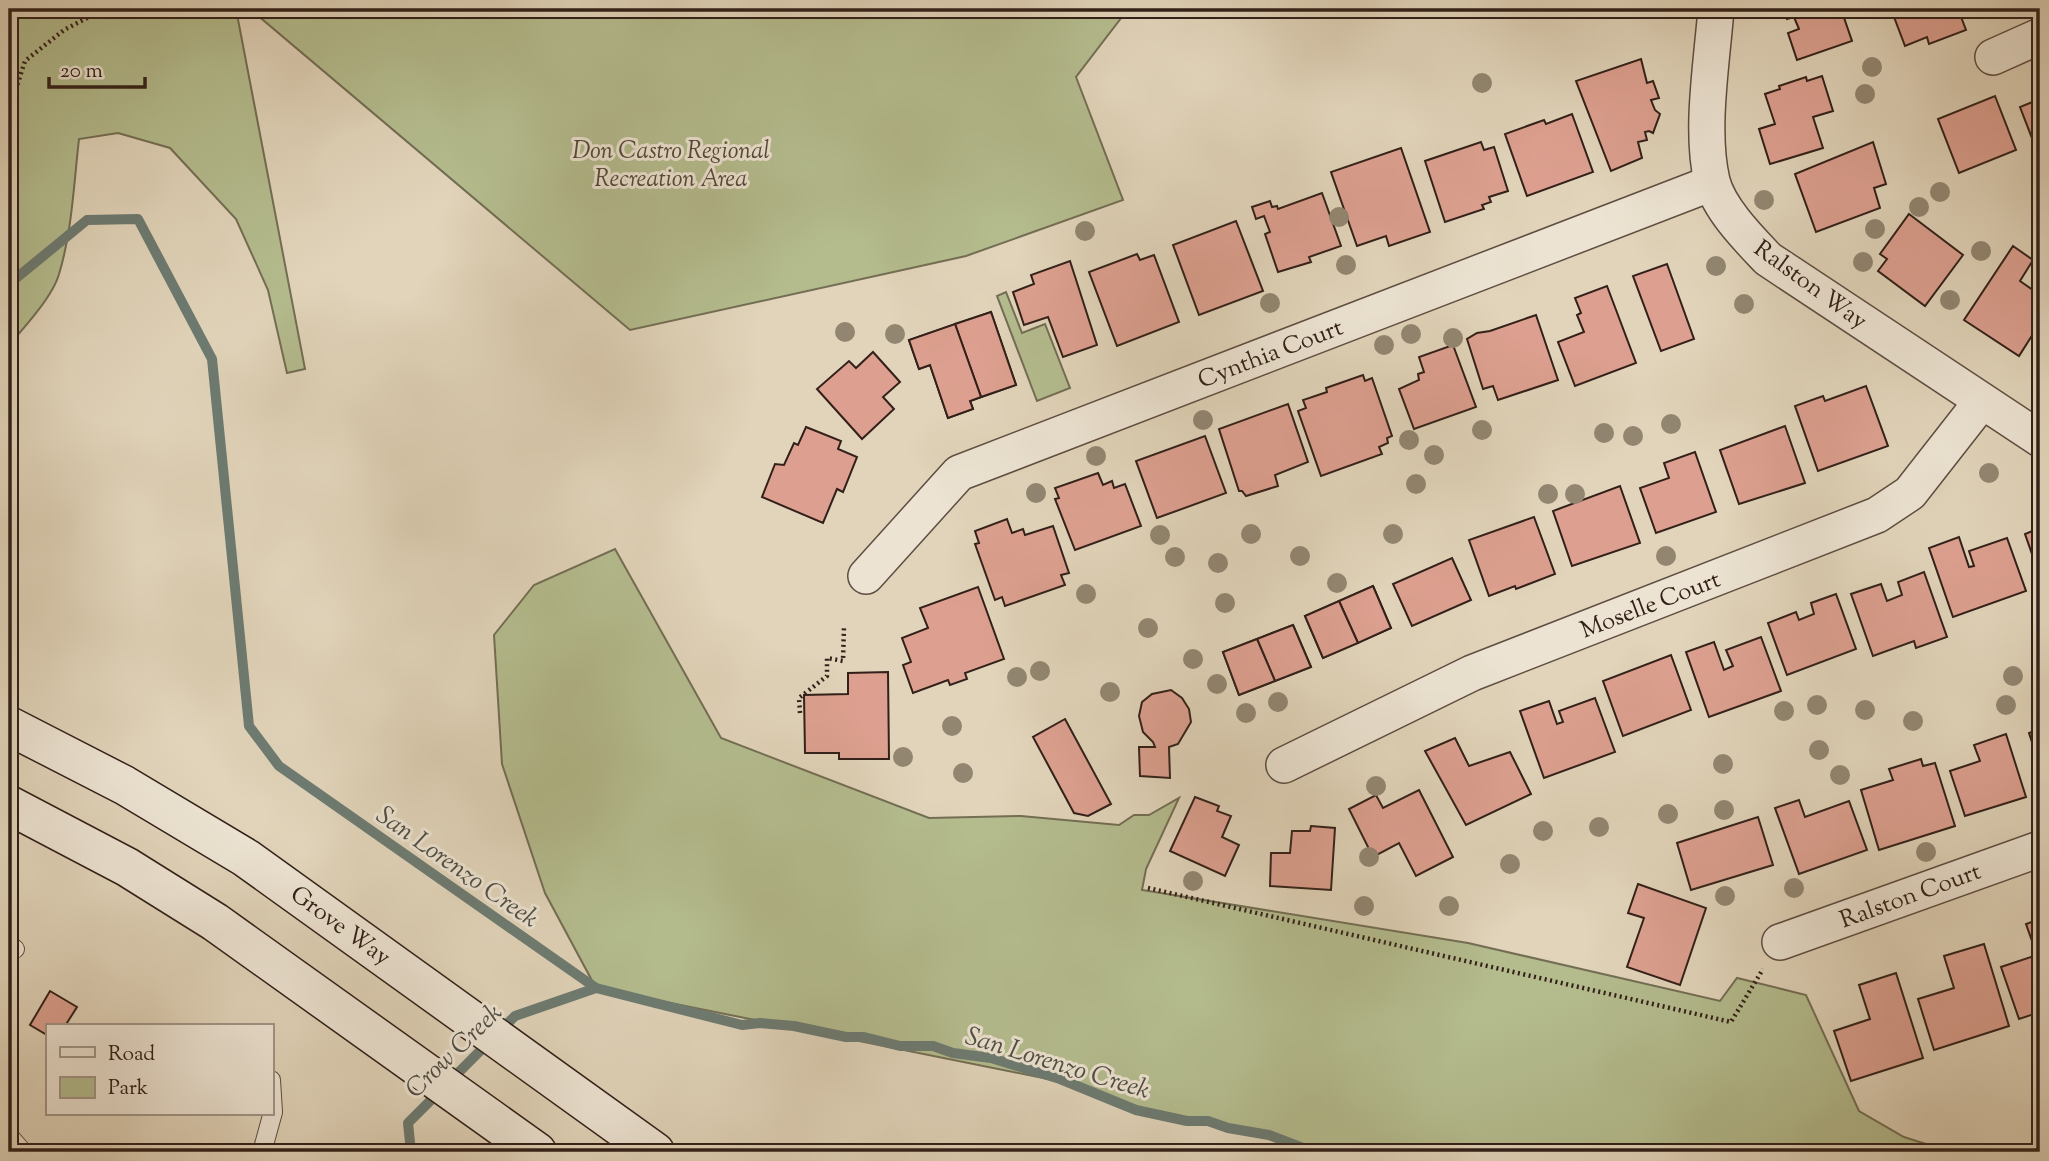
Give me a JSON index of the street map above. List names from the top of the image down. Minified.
{"streets":{"main road":["Grove Way"],"street":["Ralston Way","Cynthia Court","Moselle Court","Ralston Court"]},"crossings":[["Ralston Way","Cynthia Court"],["Ralston Way","Moselle Court"]],"water":["San Lorenzo Creek","Crow Creek"],"parks":["Don Castro Regional Recreation Area"],"legend":["Road","Park"],"scale_bar":"20 m"}
